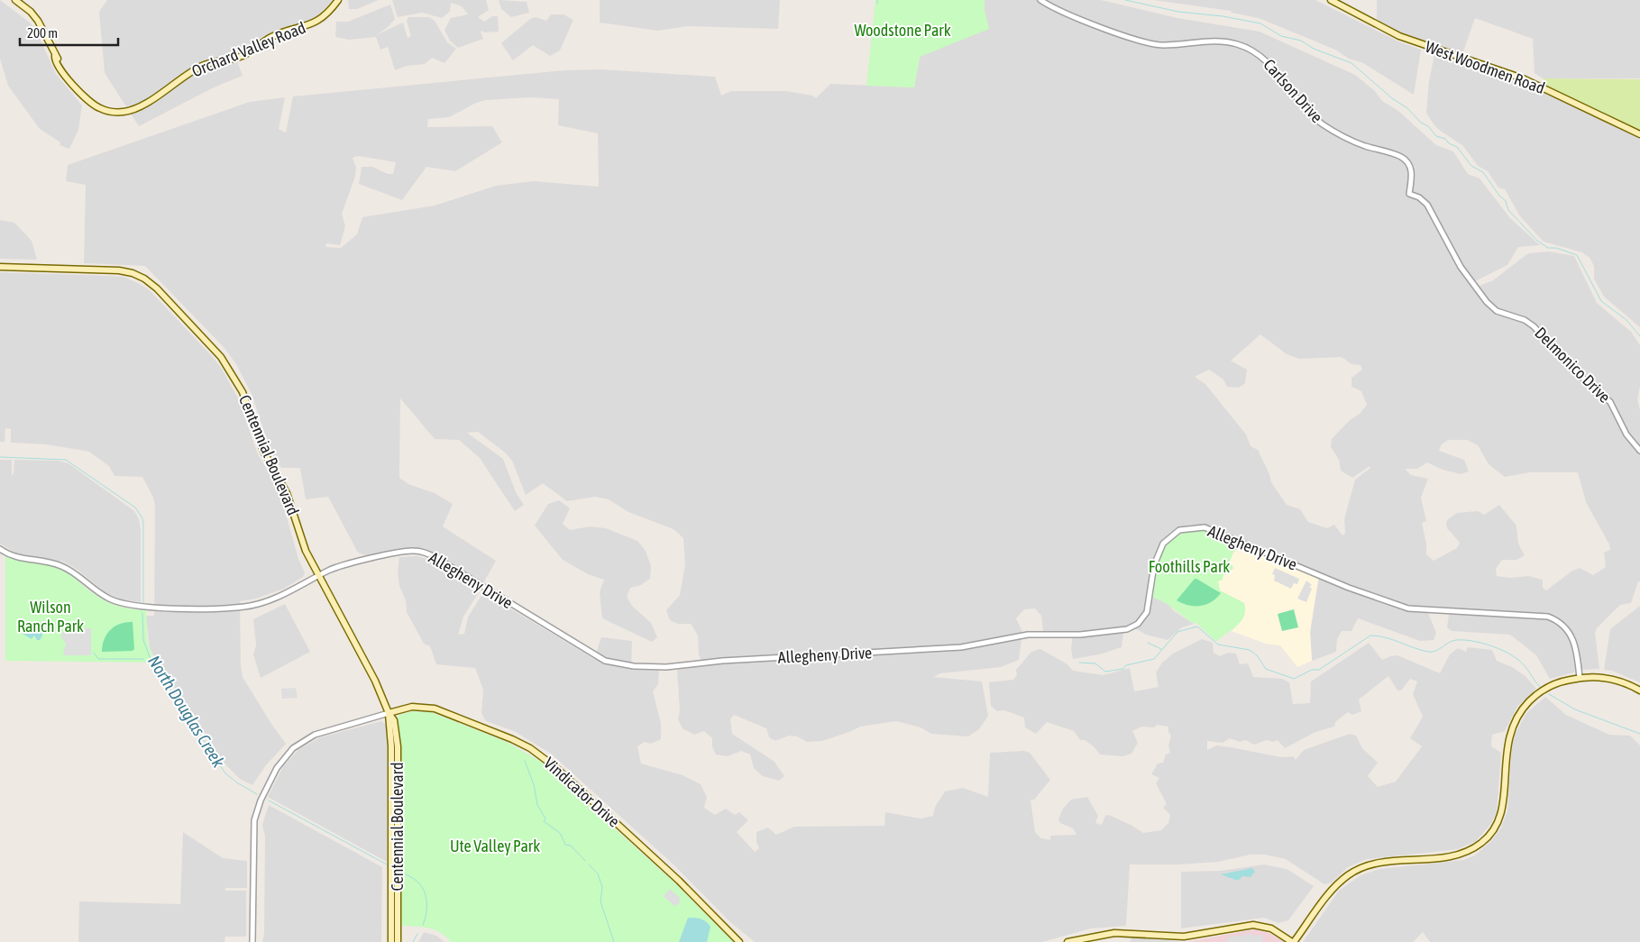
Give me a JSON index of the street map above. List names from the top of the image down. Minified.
{"streets":{"main road":["Orchard Valley Road","West Woodmen Road","Centennial Boulevard","Vindicator Drive"],"street":["Carlson Drive","Delmonico Drive","Allegheny Drive"]},"crossings":[["Carlson Drive","Delmonico Drive"],["Centennial Boulevard","Allegheny Drive"],["Centennial Boulevard","Vindicator Drive"]],"water":["North Douglas Creek"],"parks":["Woodstone Park","Foothills Park","Wilson Ranch Park","Ute Valley Park"],"scale_bar":"200 m"}
